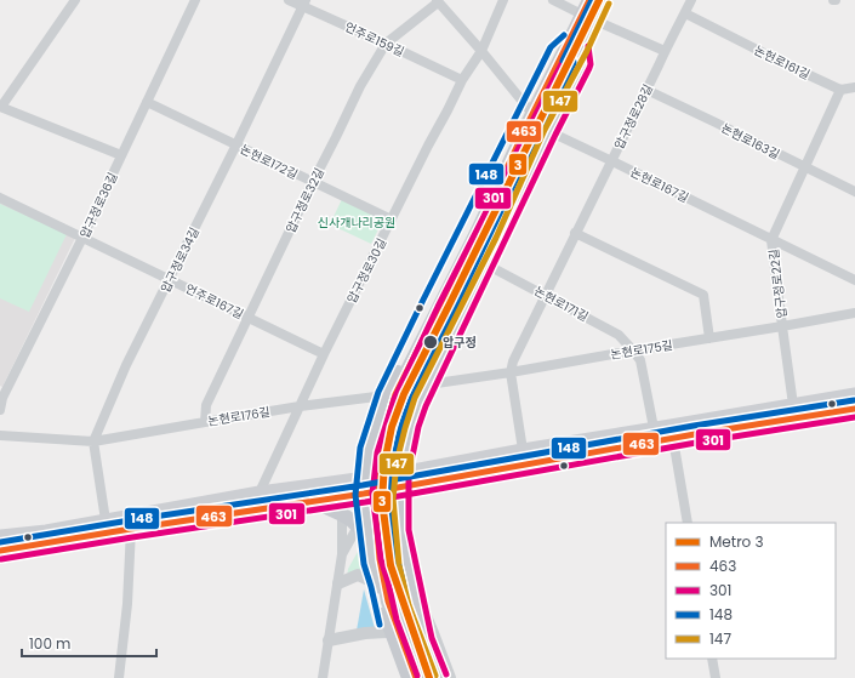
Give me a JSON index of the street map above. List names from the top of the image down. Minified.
{"streets":{"street":["언주로159길","논현로161길","압구정로28길","논현로163길","논현로172길","논현로167길","압구정로32길","압구정로36길","압구정로34길","압구정로30길","압구정로22길","언주로167길","논현로171길","논현로175길","논현로176길"]},"crossings":[["언주로159길","압구정로32길"],["언주로159길","압구정로34길"],["언주로159길","압구정로30길"],["논현로161길","압구정로28길"],["논현로161길","압구정로22길"],["압구정로28길","논현로163길"],["압구정로28길","논현로167길"],["압구정로28길","논현로171길"],["압구정로28길","논현로175길"],["논현로163길","압구정로22길"],["논현로172길","압구정로32길"],["논현로172길","압구정로36길"],["논현로172길","압구정로34길"],["논현로172길","압구정로30길"],["논현로167길","압구정로22길"],["압구정로32길","언주로167길"],["압구정로32길","논현로176길"],["압구정로36길","언주로167길"],["압구정로34길","언주로167길"],["압구정로34길","논현로176길"],["압구정로30길","언주로167길"],["압구정로30길","논현로176길"],["압구정로22길","논현로175길"],["논현로171길","논현로175길"]],"parks":["신사개나리공원"],"places":["압구정"],"lines":["metro line 3","transit line 463","transit line 148","transit line 147","transit line 301"],"legend":["Metro 3","463","301","148","147"],"scale_bar":"100 m"}
